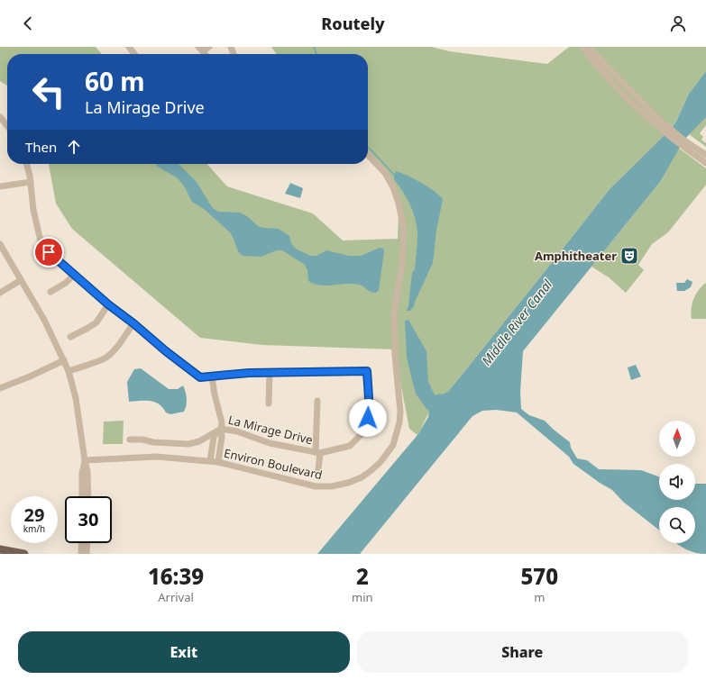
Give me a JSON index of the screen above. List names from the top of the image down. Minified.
{"streets":{"street":["La Mirage Drive","Environ Boulevard"]},"crossings":[["La Mirage Drive","Environ Boulevard"]],"water":["Middle River Canal"],"places":{"theatre":["Amphitheater"]},"north":"top","page":{"header":"Routely","turn":["60 m","La Mirage Drive"],"then":"Then","speed":"29 km/h","limit":"30","eta":["16:39","Arrival","2","min","570","m"],"buttons":["Exit","Share"]}}
